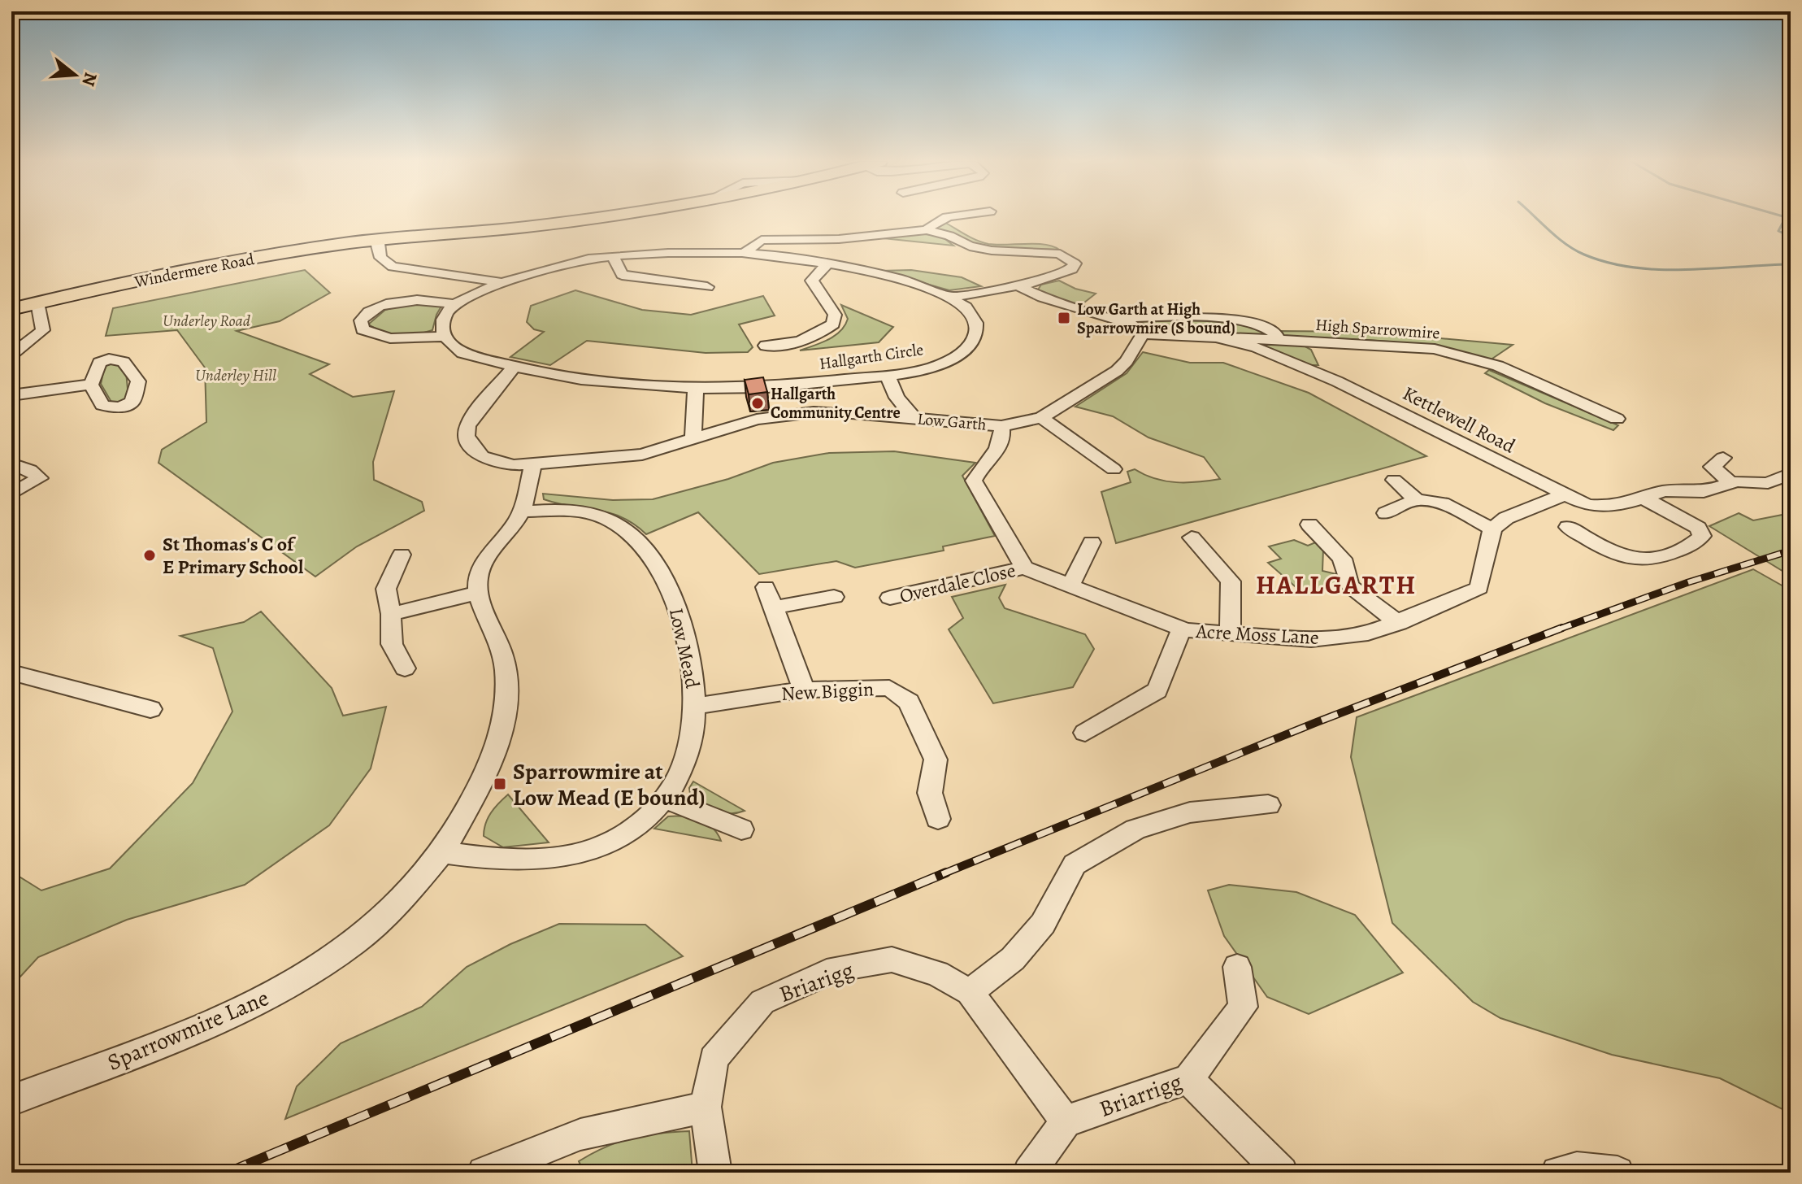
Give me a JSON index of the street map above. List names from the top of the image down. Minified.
{"streets":{"highway":["Windermere Road"],"street":["High Sparrowmire","Hallgarth Circle","Kettlewell Road","Low Garth","Overdale Close","Acre Moss Lane","Low Mead","New Biggin","Briarigg","Sparrowmire Lane","Briarrigg"]},"crossings":[["High Sparrowmire","Kettlewell Road"],["High Sparrowmire","Low Garth"],["Hallgarth Circle","Low Garth"],["Overdale Close","Acre Moss Lane"],["Low Mead","New Biggin"],["Low Mead","Sparrowmire Lane"],["Briarigg","Briarrigg"]],"districts":["HALLGARTH"],"parks":["Underley Road","Underley Hill"],"places":{"transit":["Low Garth at High Sparrowmire (S bound)","Sparrowmire at Low Mead (E bound)"],"other":["Hallgarth Community Centre","St Thomas's C of E Primary School"]},"north":"right"}
